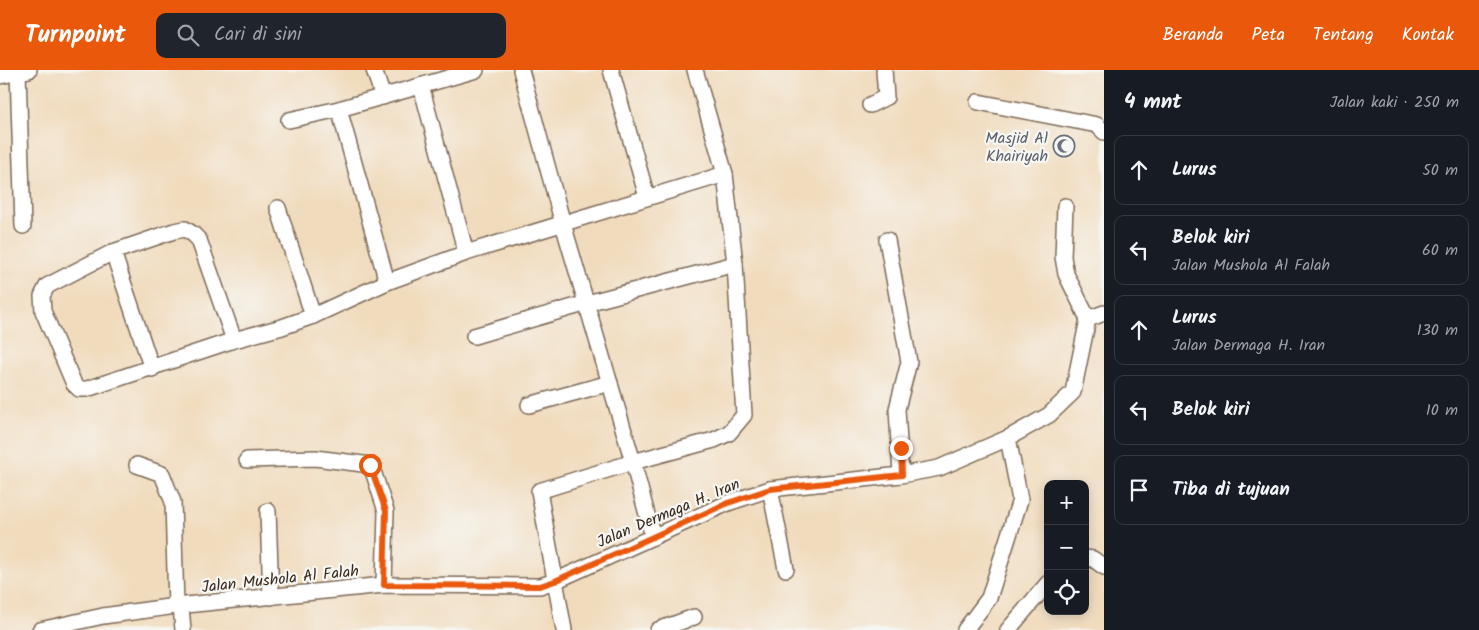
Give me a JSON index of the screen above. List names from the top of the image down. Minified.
{"streets":{"street":["Jalan Dermaga H. Iran","Jalan Mushola Al Falah"]},"crossings":[["Jalan Dermaga H. Iran","Jalan Mushola Al Falah"]],"places":{"mosque":["Masjid Al Khairiyah"]},"page":{"header":"Turnpoint","search":"Cari di sini","nav":["Beranda","Peta","Tentang","Kontak"],"heading":["4 mnt","Jalan kaki · 250 m"],"list":[["Lurus","50 m"],["Belok kiri","Jalan Mushola Al Falah","60 m"],["Lurus","Jalan Dermaga H. Iran","130 m"],["Belok kiri","10 m"],"Tiba di tujuan"],"map_buttons":["+","−"]}}
